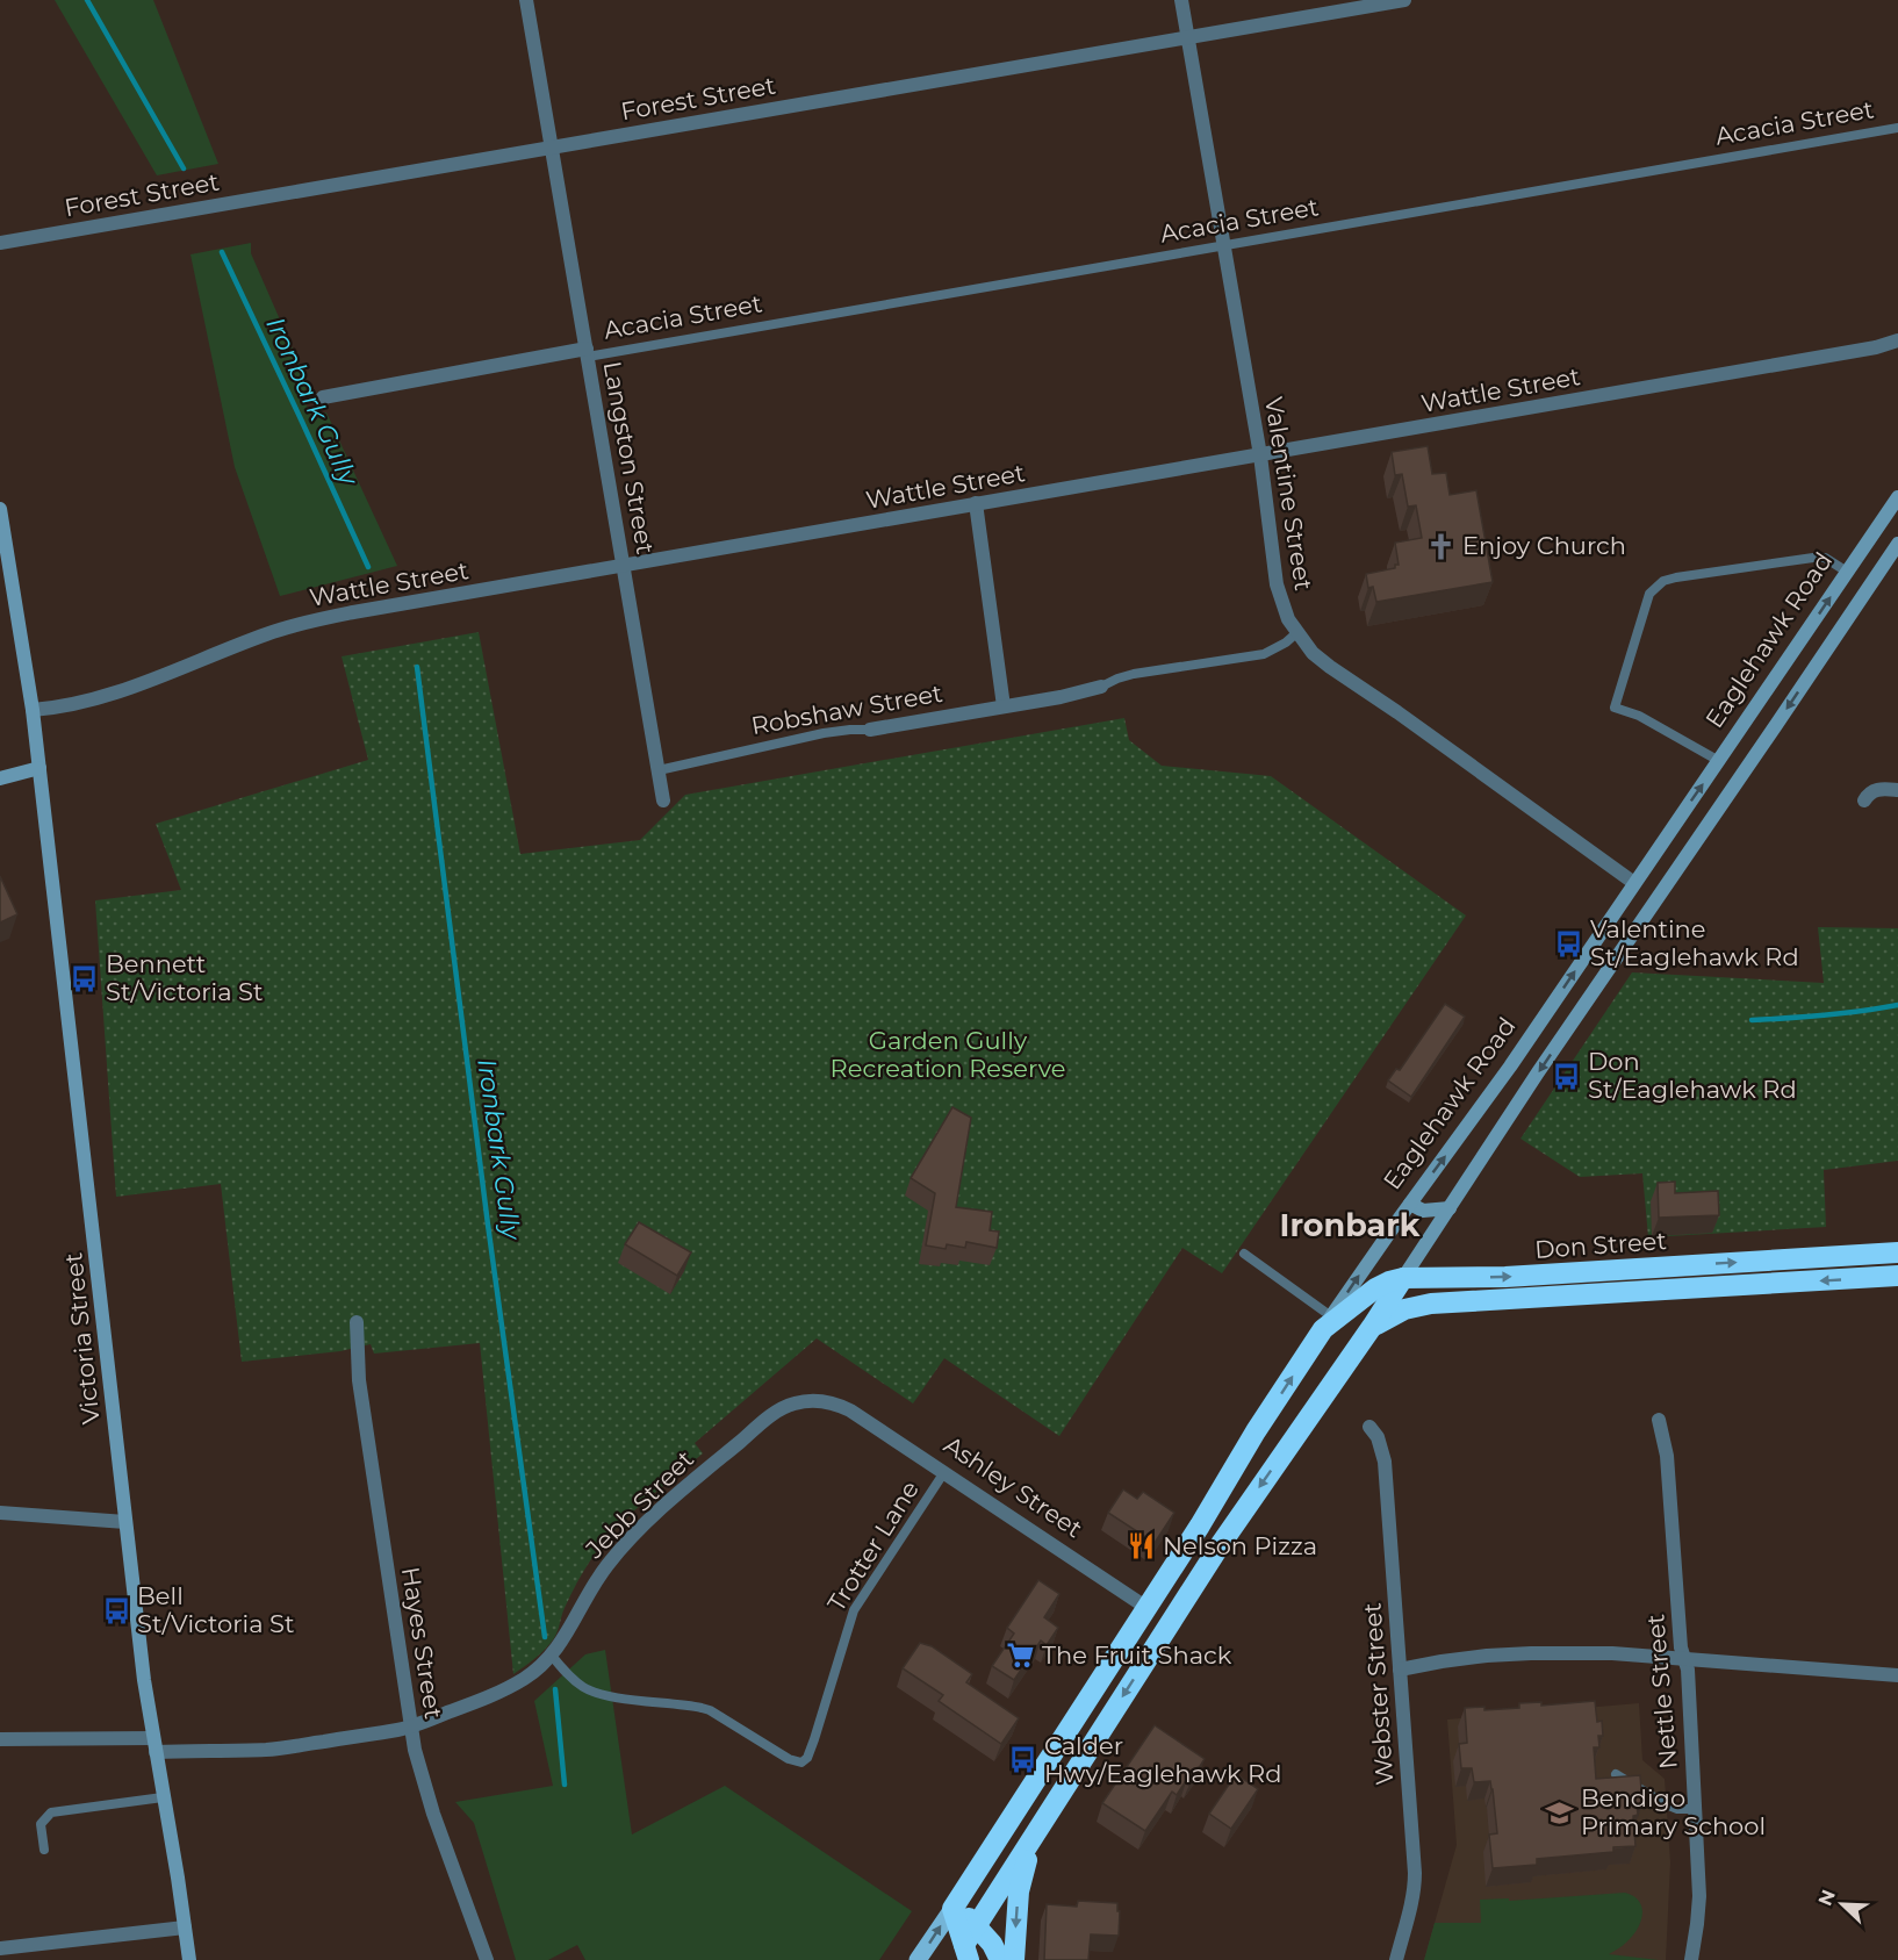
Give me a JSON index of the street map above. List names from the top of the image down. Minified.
{"streets":{"highway":["Eaglehawk Road","Don Street","Ashley Street"],"main road":["Valentine Street","Victoria Street"],"street":["Forest Street","Acacia Street","Wattle Street","Langston Street","Robshaw Street","Jebb Street","Hayes Street","Nettle Street","Webster Street"],"lane":["Trotter Lane"]},"crossings":[["Forest Street","Langston Street"],["Forest Street","Valentine Street"],["Acacia Street","Langston Street"],["Acacia Street","Valentine Street"],["Wattle Street","Langston Street"],["Wattle Street","Valentine Street"],["Wattle Street","Victoria Street"],["Langston Street","Robshaw Street"],["Valentine Street","Eaglehawk Road"],["Valentine Street","Robshaw Street"],["Eaglehawk Road","Don Street"],["Eaglehawk Road","Ashley Street"],["Victoria Street","Jebb Street"],["Ashley Street","Jebb Street"],["Ashley Street","Trotter Lane"],["Jebb Street","Trotter Lane"],["Jebb Street","Hayes Street"]],"districts":["Ironbark"],"water":["Ironbark Gully"],"parks":["Garden Gully Recreation Reserve"],"places":{"church":["Enjoy Church"],"bus stop":["Valentine St/Eaglehawk Rd","Bennett St/Victoria St","Don St/Eaglehawk Rd","Bell St/Victoria St","Calder Hwy/Eaglehawk Rd"],"restaurant":["Nelson Pizza"],"supermarket":["The Fruit Shack"],"school or university":["Bendigo Primary School"]},"north":"top left"}
